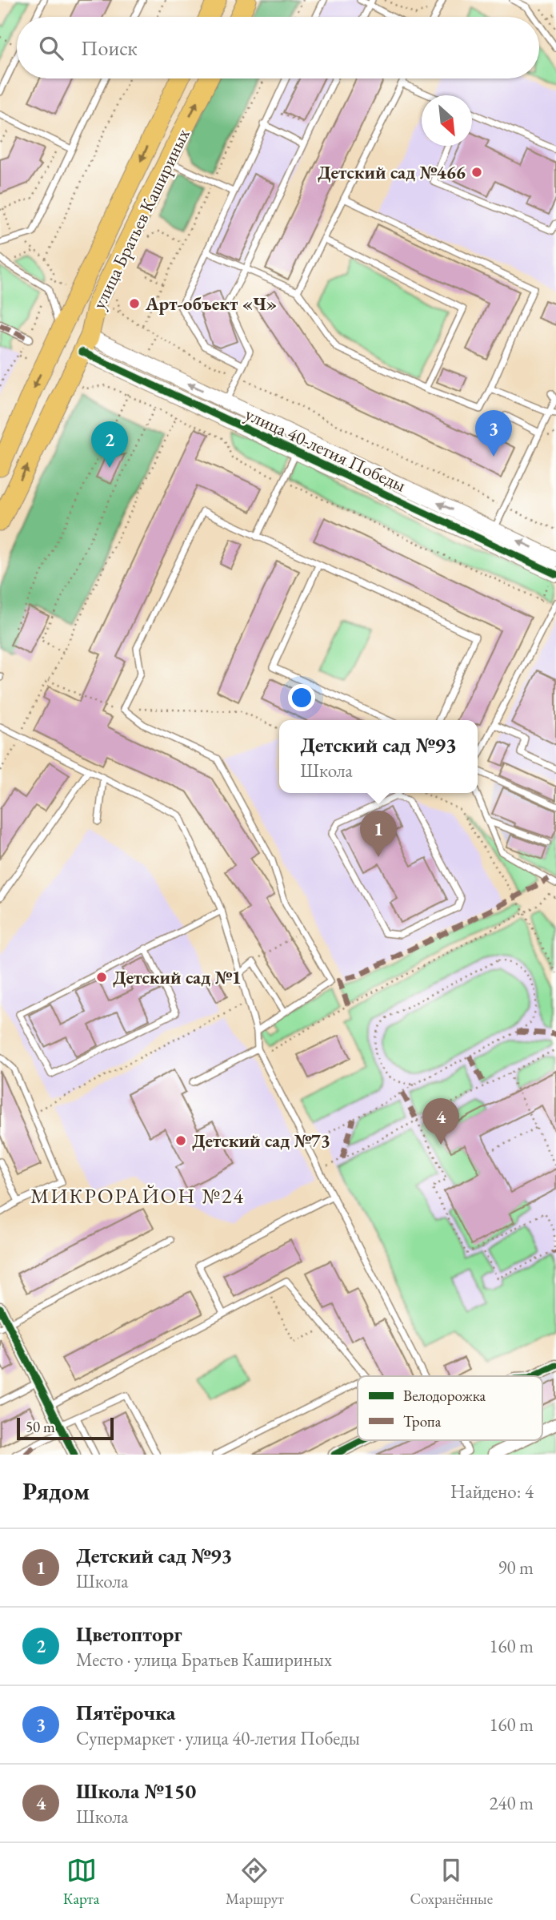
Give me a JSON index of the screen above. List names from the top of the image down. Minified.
{"streets":{"main road":["улица Братьев Кашириных","улица 40-летия Победы"]},"crossings":[["улица Братьев Кашириных","улица 40-летия Победы"]],"one_way":["улица 40-летия Победы"],"districts":["МИКРОРАЙОН №24"],"places":["Детский сад №466","Арт-объект «Ч»","Детский сад №1","Детский сад №73"],"legend":["Велодорожка","Тропа"],"scale_bar":"50 m","north":"bottom right","page":{"search":"Поиск","pins":["3","2","1","4"],"popup":["Детский сад №93","Школа"],"scale":"50 m","heading":["Рядом","Найдено: 4"],"list":[{"mark":"1","name":"Детский сад №93","note":"Школа","value":"90 m"},{"mark":"2","name":"Цветопторг","note":"Место · улица Братьев Кашириных","value":"160 m"},{"mark":"3","name":"Пятёрочка","note":"Супермаркет · улица 40-летия Победы","value":"160 m"},{"mark":"4","name":"Школа №150","note":"Школа","value":"240 m"}],"nav":["Карта","Маршрут","Сохранённые"]}}
